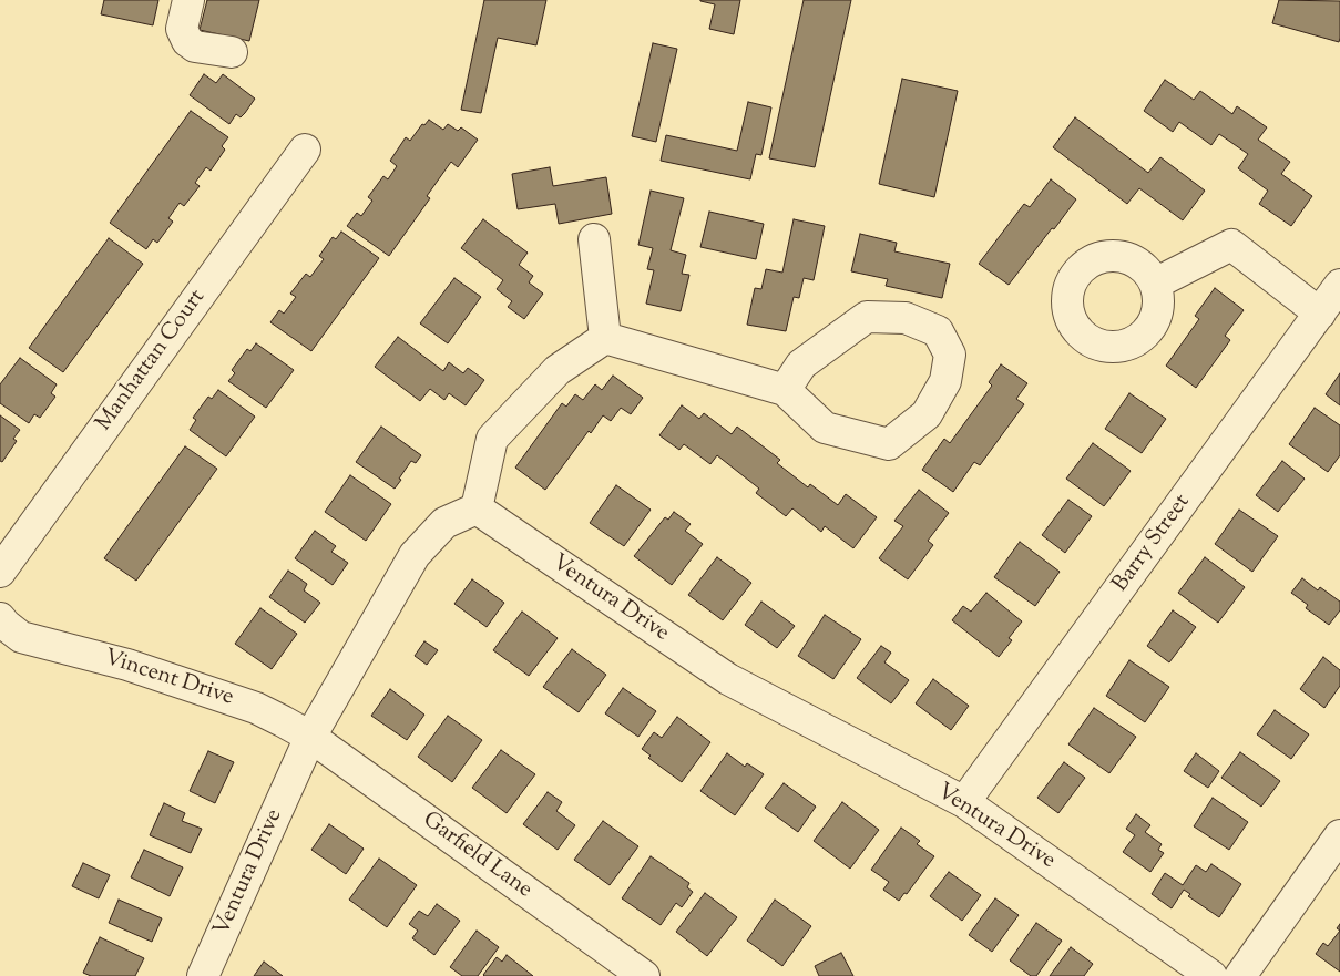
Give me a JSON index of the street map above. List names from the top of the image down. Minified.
{"streets":{"street":["Manhattan Court","Barry Street","Ventura Drive","Vincent Drive","Garfield Lane"]},"crossings":[["Barry Street","Ventura Drive"],["Ventura Drive","Vincent Drive"],["Ventura Drive","Garfield Lane"],["Vincent Drive","Garfield Lane"]]}
